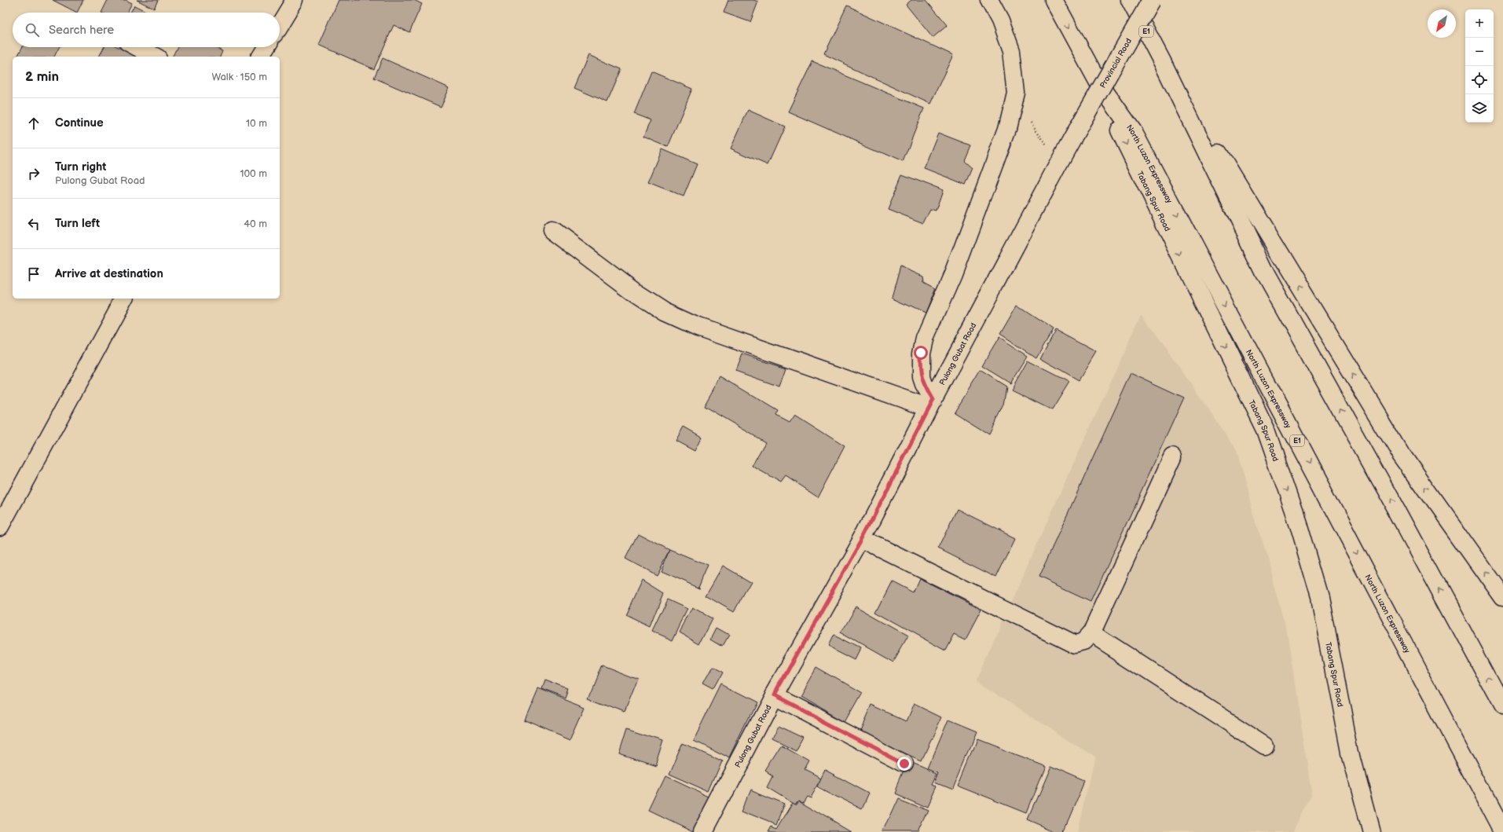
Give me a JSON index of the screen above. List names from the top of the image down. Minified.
{"streets":{"main road":["E1","Provincial Road","North Luzon Expressway","Tabang Spur Road","Pulong Gubat Road"]},"crossings":[["Provincial Road","Pulong Gubat Road"],["North Luzon Expressway","Tabang Spur Road"]],"north":"bottom left","page":{"map_buttons":["+","−"],"search":"Search here","heading":["2 min","Walk · 150 m"],"list":[["Continue","10 m"],["Turn right","Pulong Gubat Road","100 m"],["Turn left","40 m"],"Arrive at destination"]}}
